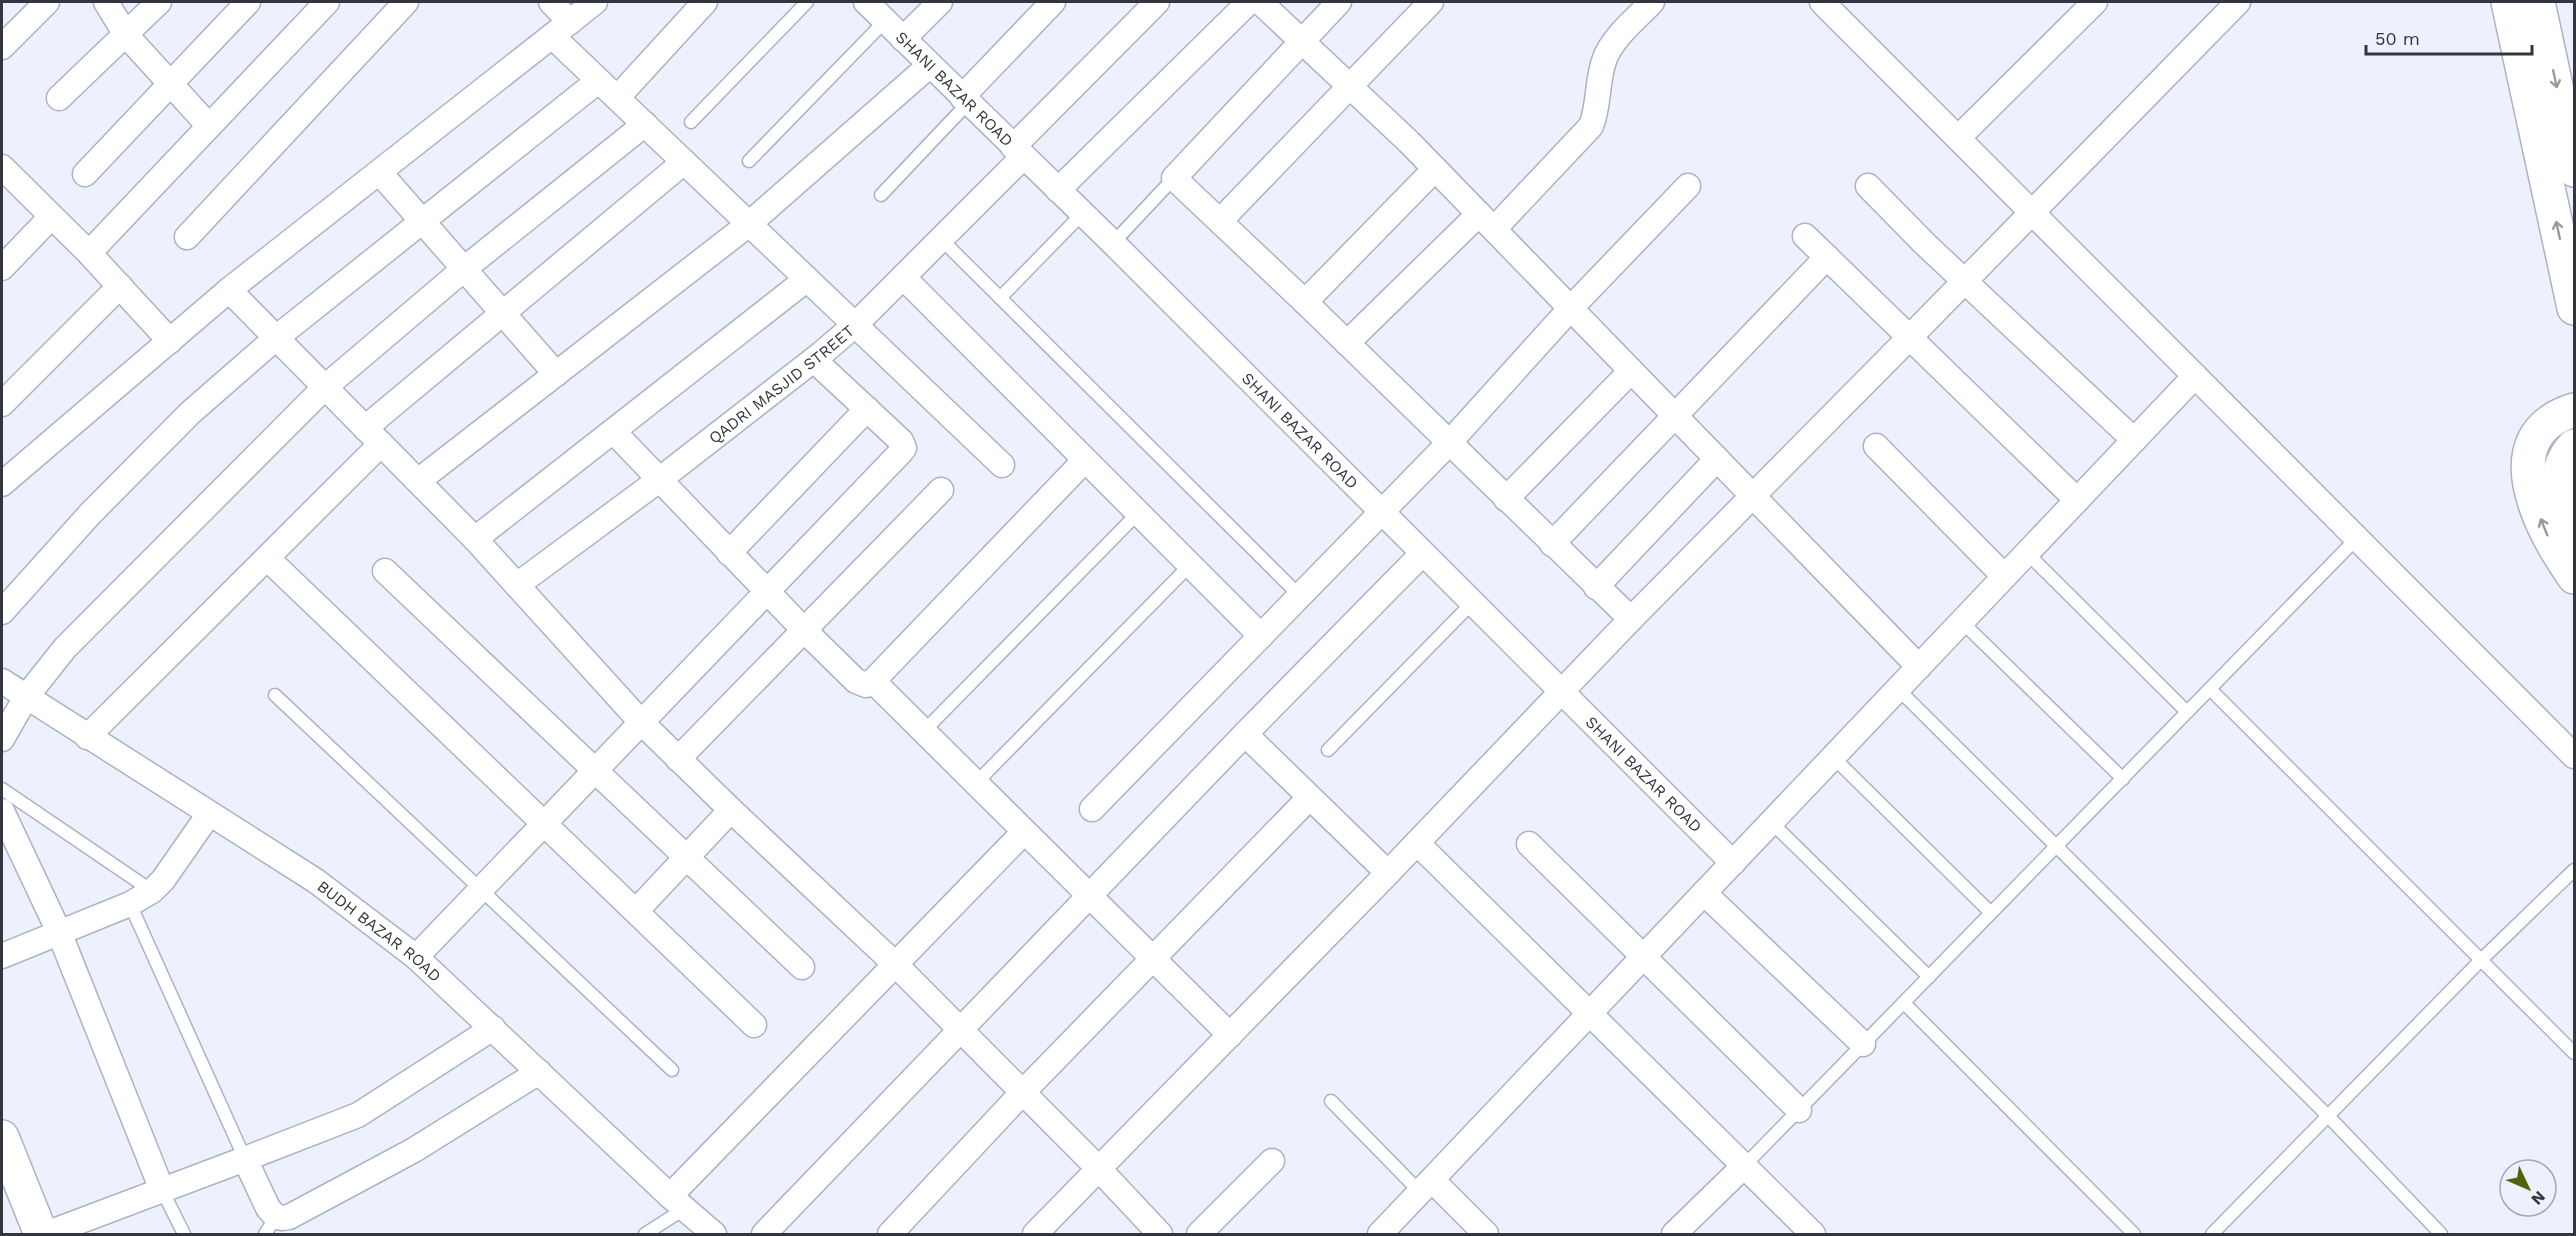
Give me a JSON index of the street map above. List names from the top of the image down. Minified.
{"streets":{"street":["SHANI BAZAR ROAD","QADRI MASJID STREET","BUDH BAZAR ROAD"]},"crossings":[["SHANI BAZAR ROAD","QADRI MASJID STREET"]],"scale_bar":"50 m","north":"bottom right"}
